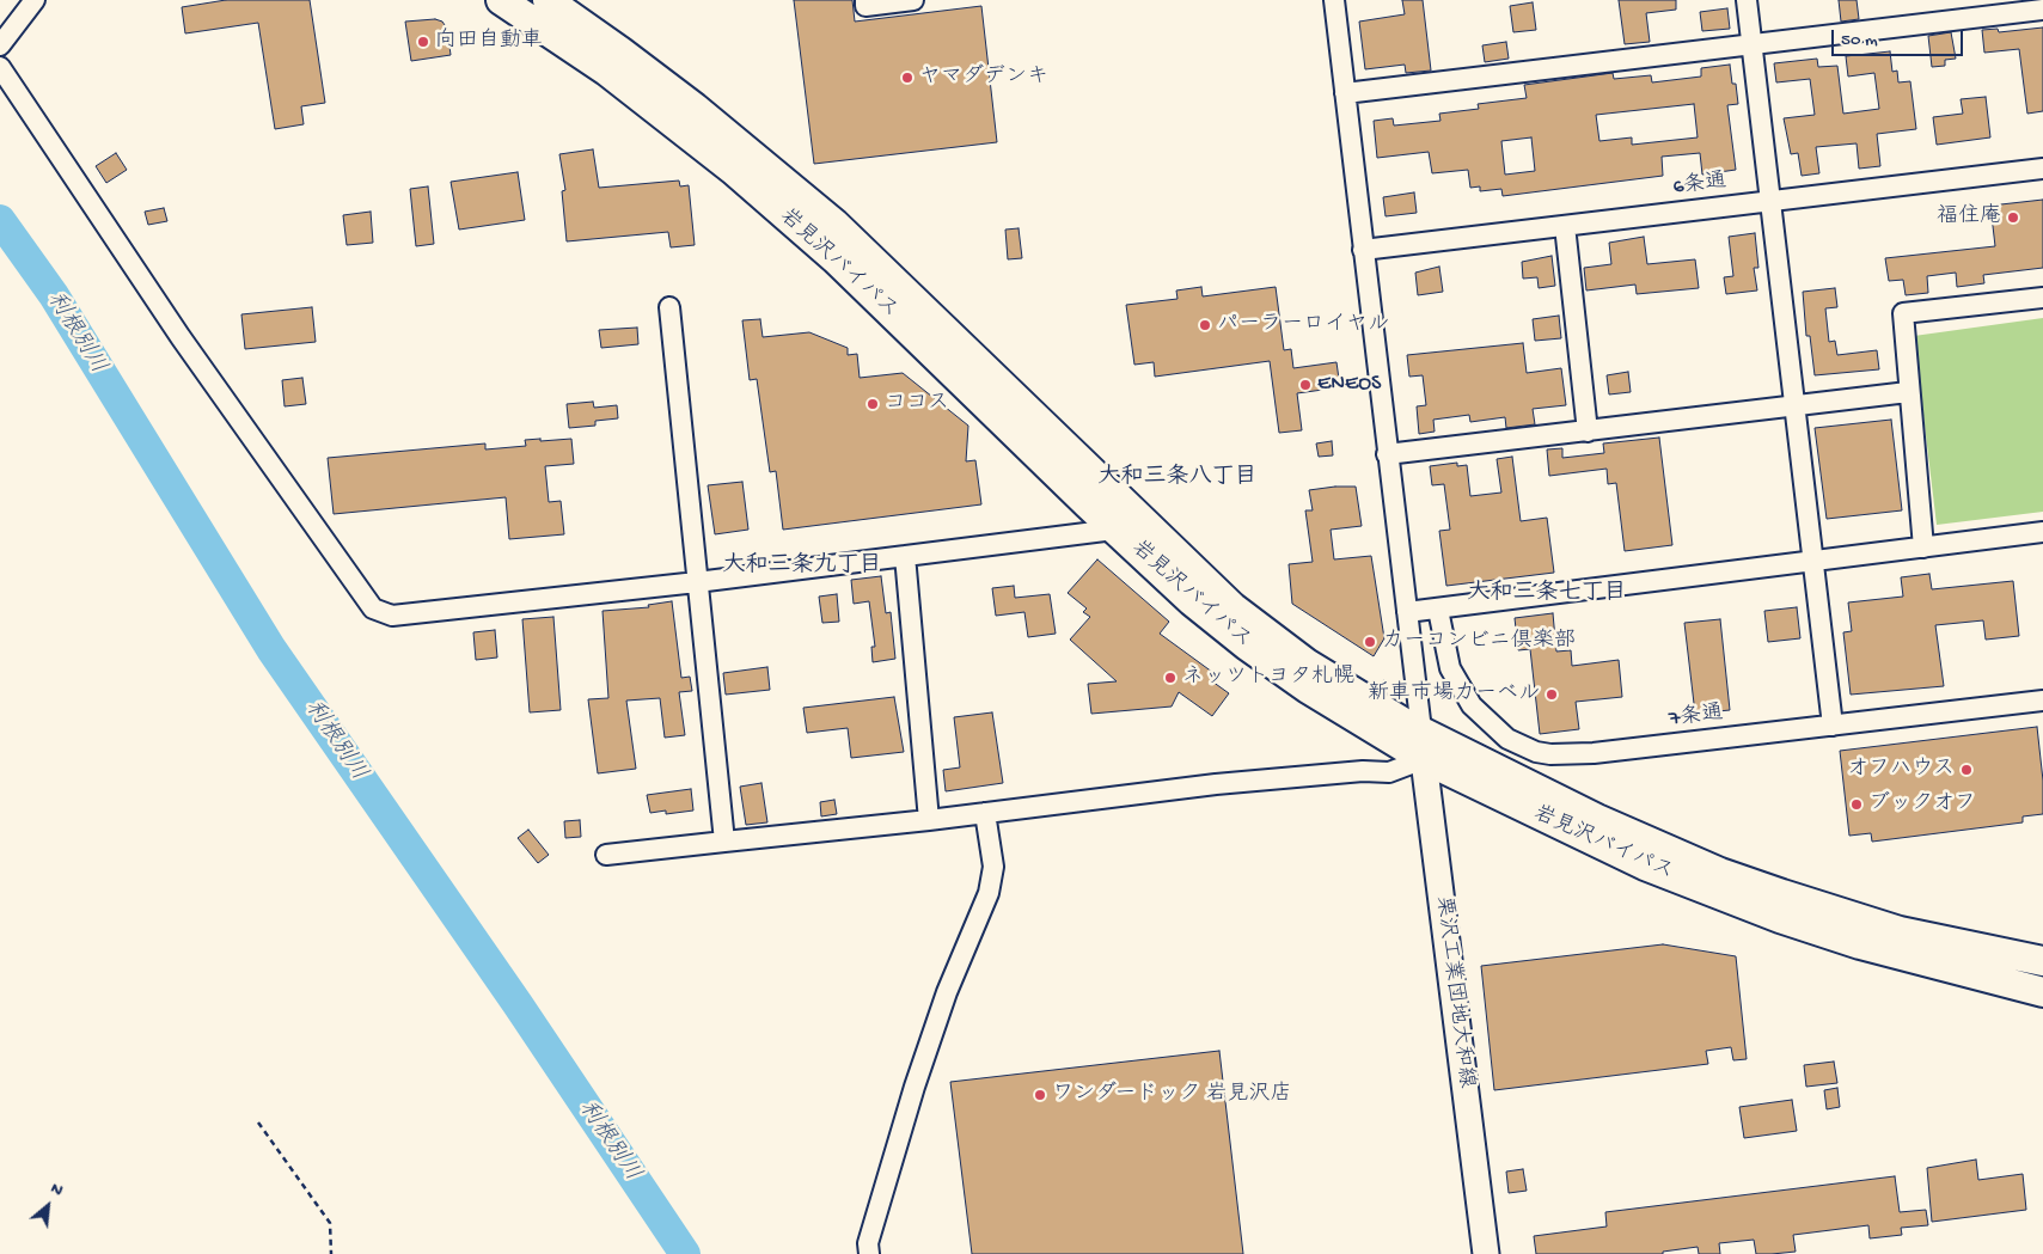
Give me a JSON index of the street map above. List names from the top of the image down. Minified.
{"streets":{"highway":["岩見沢バイパス"],"main road":["栗沢工業団地大和線"],"street":["6条通","7条通"]},"crossings":[["岩見沢バイパス","栗沢工業団地大和線"]],"districts":["大和三条八丁目","大和三条九丁目","大和三条七丁目"],"water":["利根別川"],"places":["向田自動車","ヤマダデンキ","福住庵","パーラーロイヤル","ENEOS","ココス","カーコンビニ倶楽部","ネッツトヨタ札幌","新車市場カーベル","オフハウス","ブックオフ","ワンダードック 岩見沢店"],"scale_bar":"50 m","north":"top right"}
